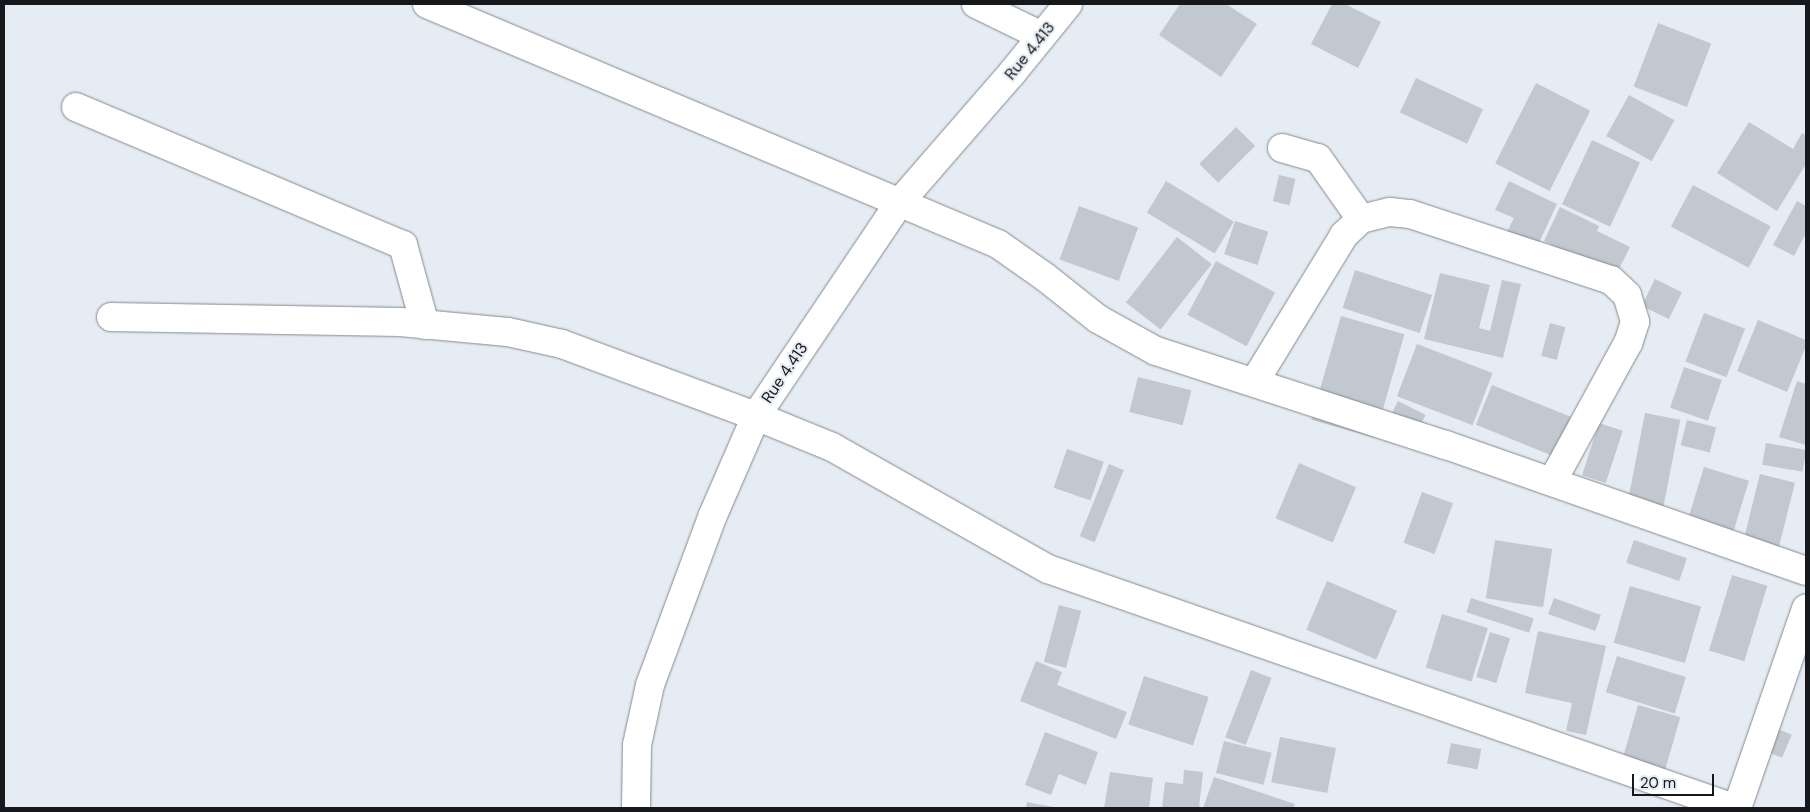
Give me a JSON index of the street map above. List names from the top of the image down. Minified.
{"streets":{"street":["Rue 4.413"]},"scale_bar":"20 m"}
